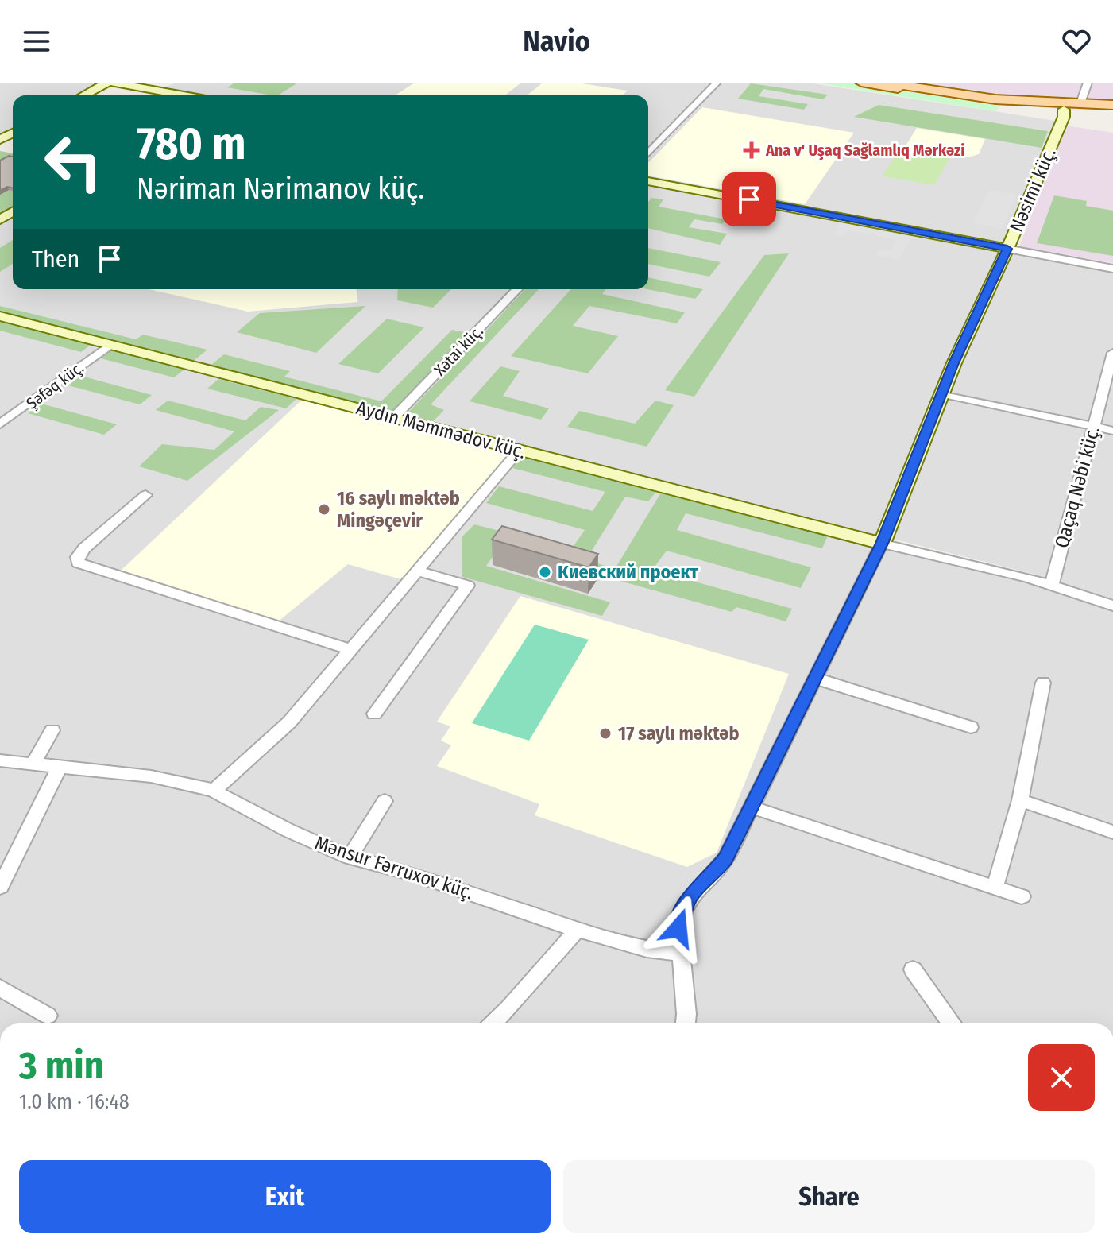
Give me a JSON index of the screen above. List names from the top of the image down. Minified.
{"streets":{"street":["Nəsimi küç.","Xətai küç.","Şəfəq küç.","Aydın Məmmədov küç.","Qaçaq Nəbi küç.","Mənsur Fərruxov küç."]},"crossings":[["Nəsimi küç.","Aydın Məmmədov küç."],["Nəsimi küç.","Mənsur Fərruxov küç."],["Xətai küç.","Aydın Məmmədov küç."],["Şəfəq küç.","Aydın Məmmədov küç."]],"places":{"health":["Ana v' Uşaq Sağlamlıq Mərkəzi"],"other":["16 saylı məktəb Mingəçevir","Киевский проект","17 saylı məktəb"]},"page":{"header":"Navio","turn":["780 m","Nəriman Nərimanov küç."],"then":"Then","heading":["3 min","1.0 km · 16:48"],"buttons":["Exit","Share"]}}
